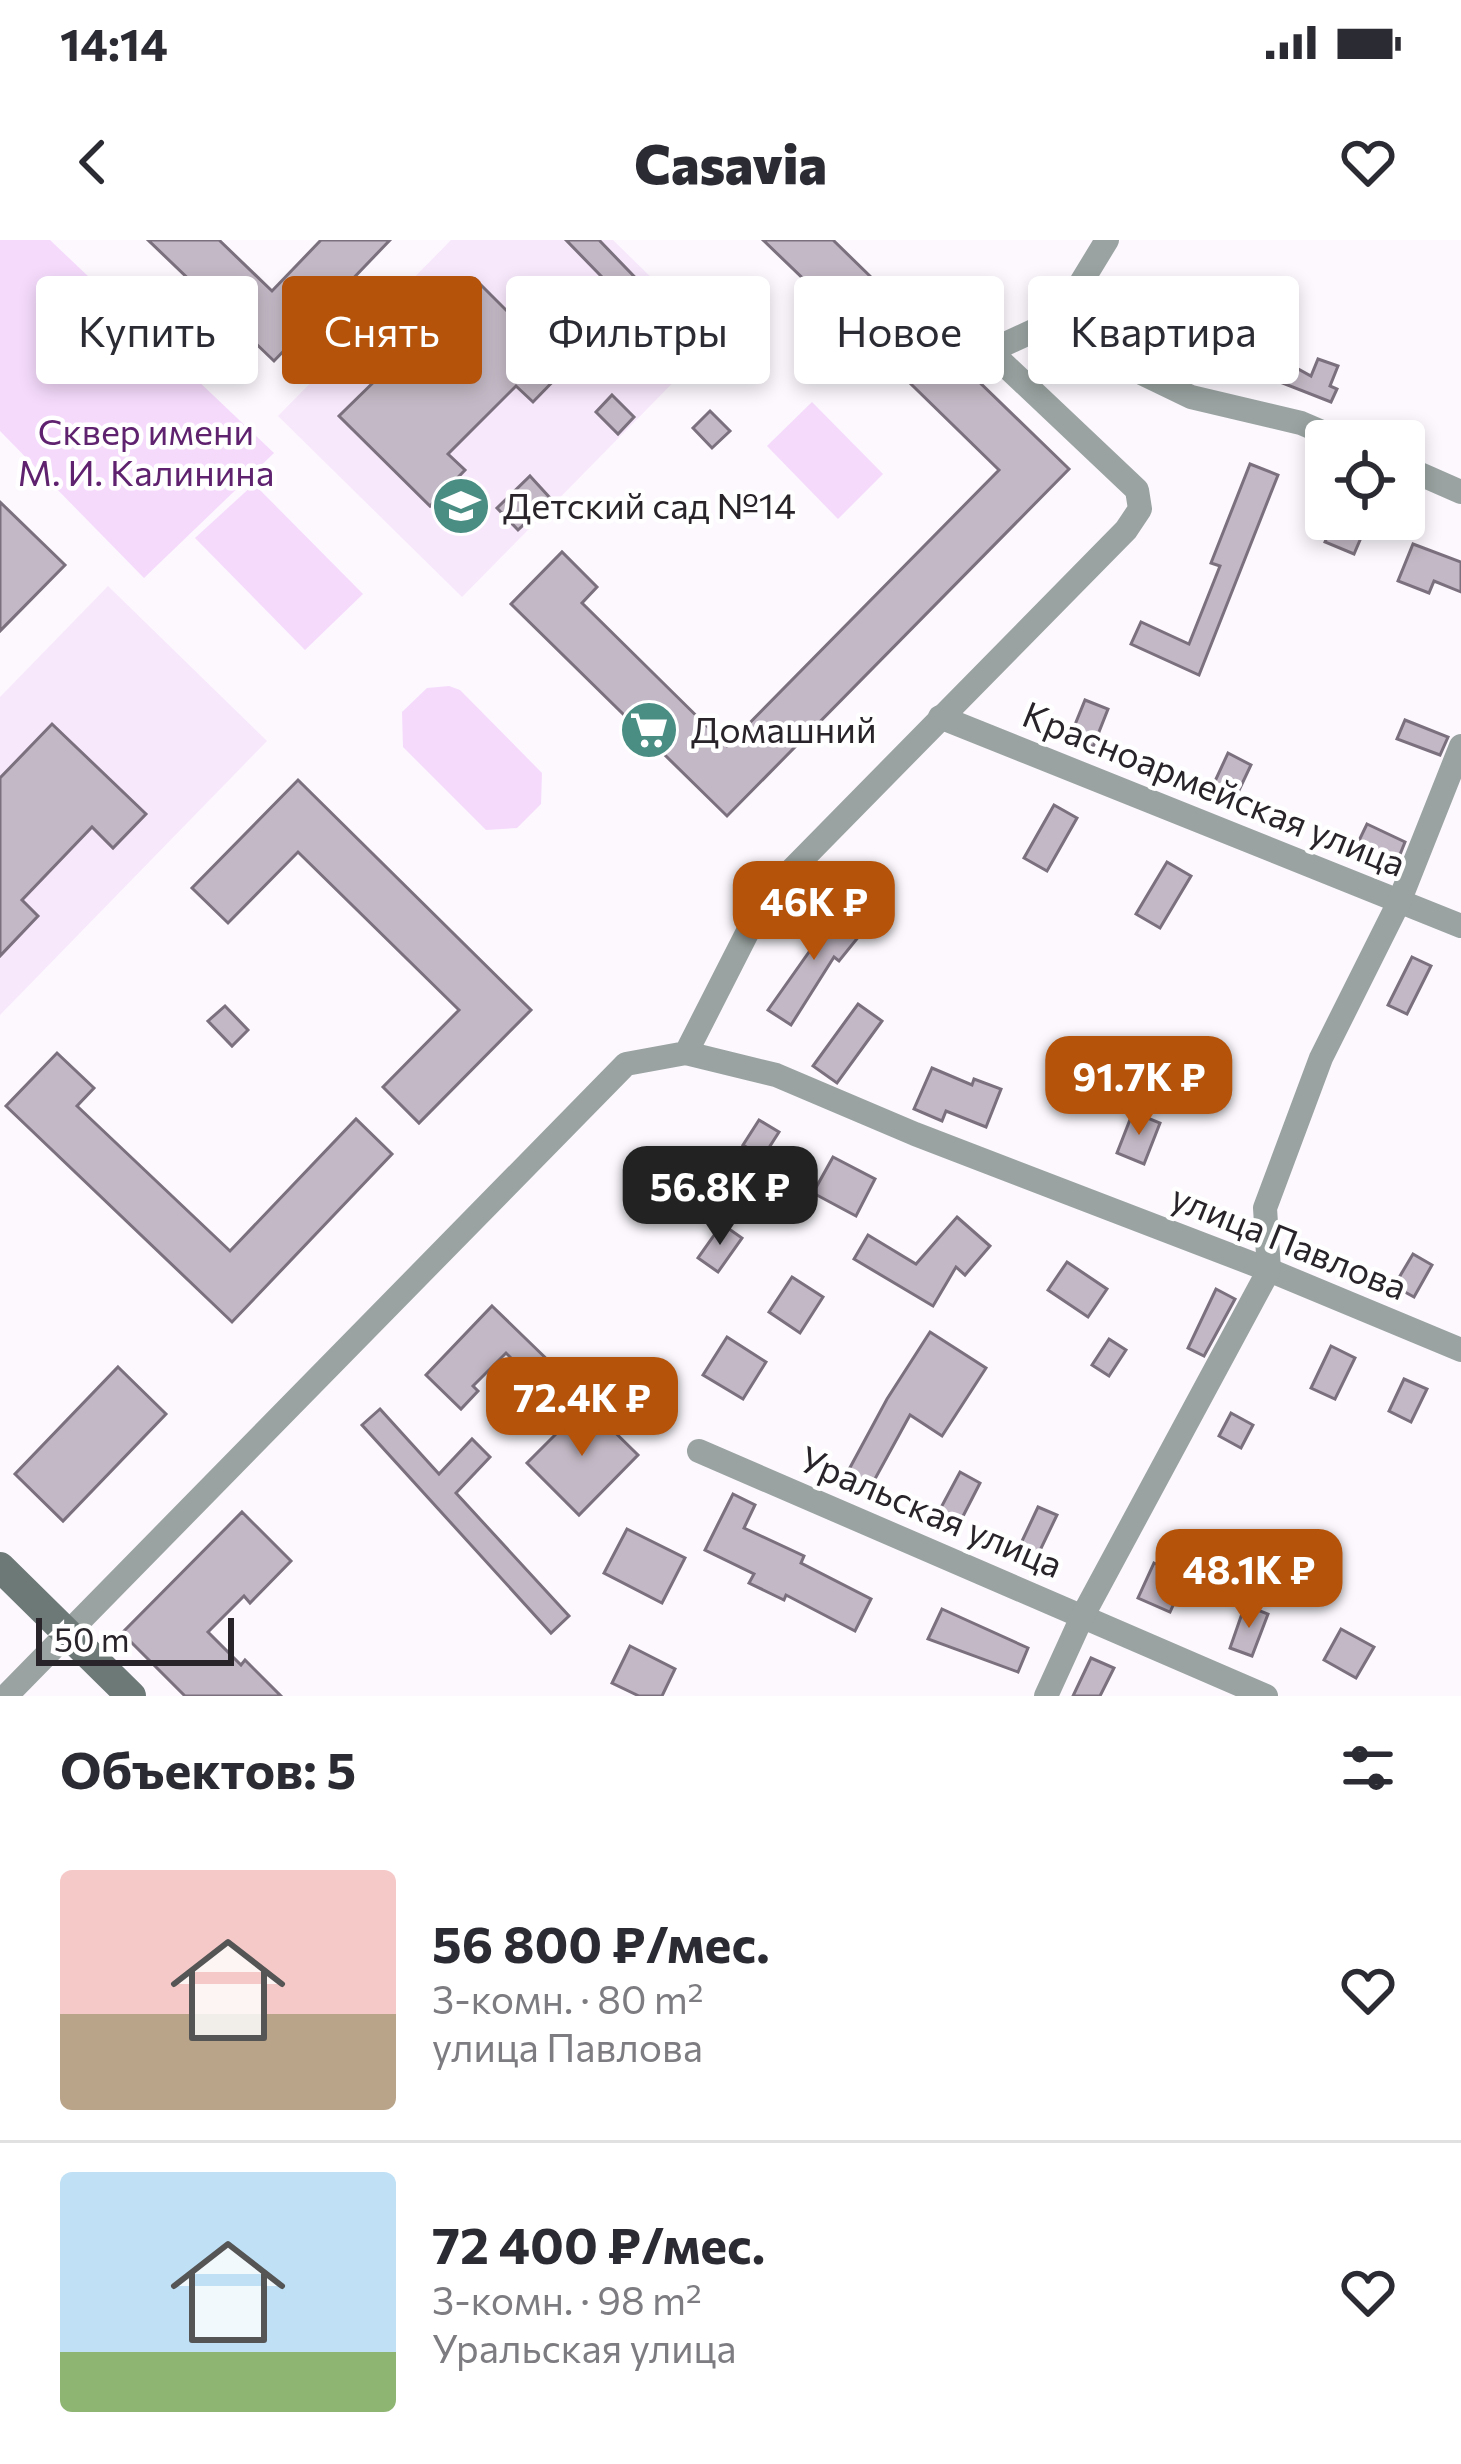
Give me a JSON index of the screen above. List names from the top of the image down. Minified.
{"streets":{"street":["Красноармейская улица","улица Павлова","Уральская улица"]},"parks":["Сквер имени М. И. Калинина"],"places":{"school or university":["Детский сад №14"],"supermarket":["Домашний"]},"scale_bar":"50 m","page":{"status":"14:14","header":"Casavia","chip":["Купить","Снять","Фильтры","Новое","Квартира"],"price":["46K ₽","91.7K ₽","56.8K ₽","72.4K ₽","48.1K ₽"],"scale":"50 m","heading":"Объектов: 5","list":[{"name":"56 800 ₽/мес.","note":"3-комн. · 80 m² · улица Павлова"},{"name":"72 400 ₽/мес.","note":"3-комн. · 98 m² · Уральская улица"}]}}
